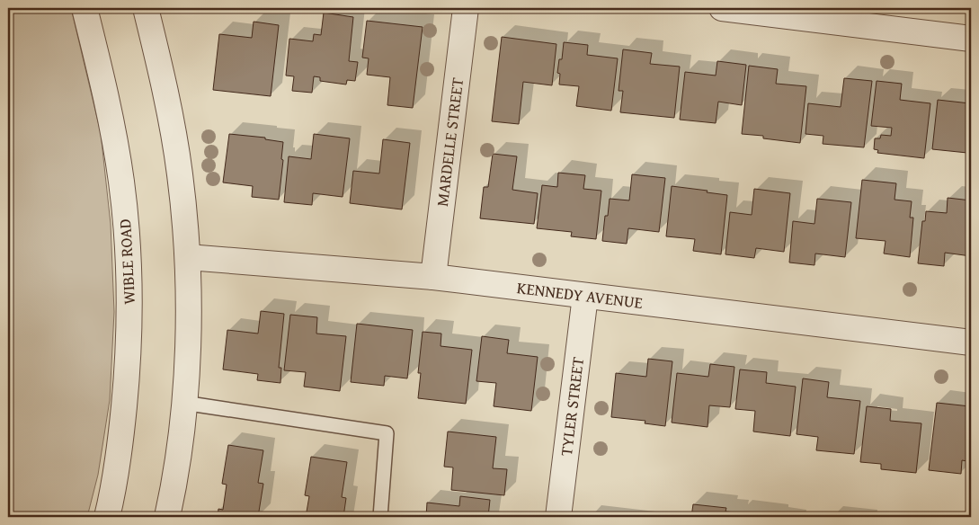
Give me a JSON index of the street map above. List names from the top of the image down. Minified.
{"streets":{"street":["MARDELLE STREET","WIBLE ROAD","KENNEDY AVENUE","TYLER STREET"]},"crossings":[["MARDELLE STREET","KENNEDY AVENUE"],["KENNEDY AVENUE","TYLER STREET"]]}
